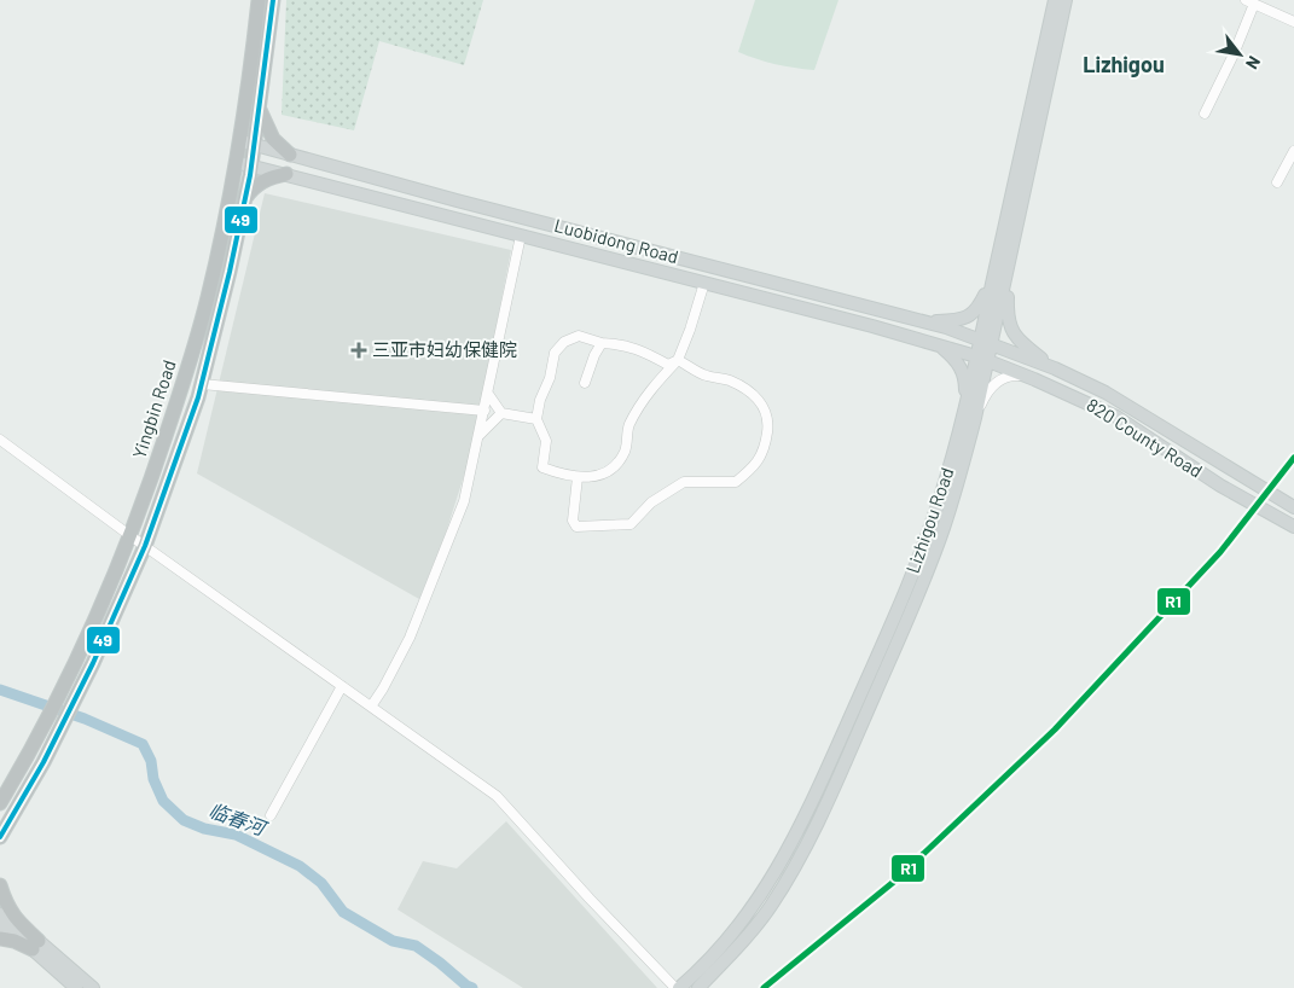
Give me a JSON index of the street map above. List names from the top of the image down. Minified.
{"streets":{"highway":["Yingbin Road"],"main road":["Luobidong Road","820 County Road","Lizhigou Road"]},"crossings":[["Luobidong Road","Yingbin Road"],["Luobidong Road","820 County Road"],["Luobidong Road","Lizhigou Road"],["820 County Road","Lizhigou Road"]],"districts":["Lizhigou"],"water":["临春河"],"places":{"health":["三亚市妇幼保健院"]},"lines":["transit line 49","transit line R1"],"north":"bottom right"}
